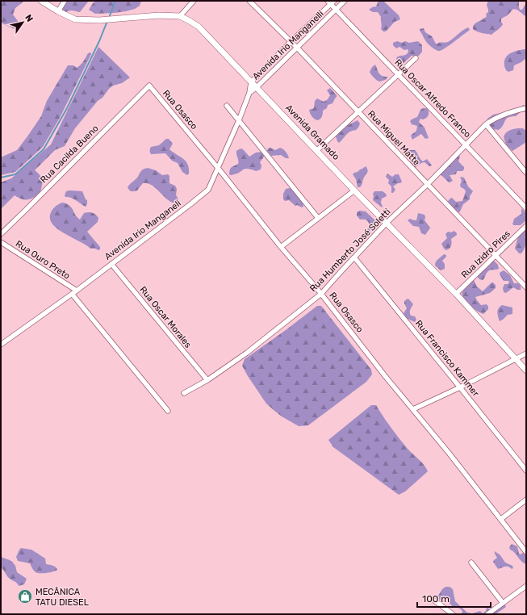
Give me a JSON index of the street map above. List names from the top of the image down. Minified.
{"streets":{"street":["Avenida Irio Manganelli","Rua Oscar Alfredo Franco","Rua Osasco","Avenida Gramado","Rua Miguel Matte","Rua Cacilda Bueno","Avenida Irio Manganeli","Rua Humberto José Soletti","Rua Izidro Pires","Rua Ouro Preto","Rua Oscar Morales","Rua Francisco Kammer"]},"crossings":[["Avenida Irio Manganelli","Rua Oscar Alfredo Franco"],["Avenida Irio Manganelli","Avenida Gramado"],["Avenida Irio Manganelli","Rua Miguel Matte"],["Avenida Irio Manganelli","Avenida Irio Manganeli"],["Rua Oscar Alfredo Franco","Rua Humberto José Soletti"],["Rua Osasco","Rua Cacilda Bueno"],["Rua Osasco","Avenida Irio Manganeli"],["Rua Osasco","Rua Humberto José Soletti"],["Avenida Gramado","Avenida Irio Manganeli"],["Avenida Gramado","Rua Humberto José Soletti"],["Avenida Gramado","Rua Izidro Pires"],["Rua Miguel Matte","Rua Humberto José Soletti"],["Rua Miguel Matte","Rua Izidro Pires"],["Avenida Irio Manganeli","Rua Ouro Preto"],["Avenida Irio Manganeli","Rua Oscar Morales"],["Rua Humberto José Soletti","Rua Oscar Morales"],["Rua Humberto José Soletti","Rua Francisco Kammer"]],"places":{"shop":["MECÂNICA TATU DIESEL"]},"scale_bar":"100 m","north":"top right"}
